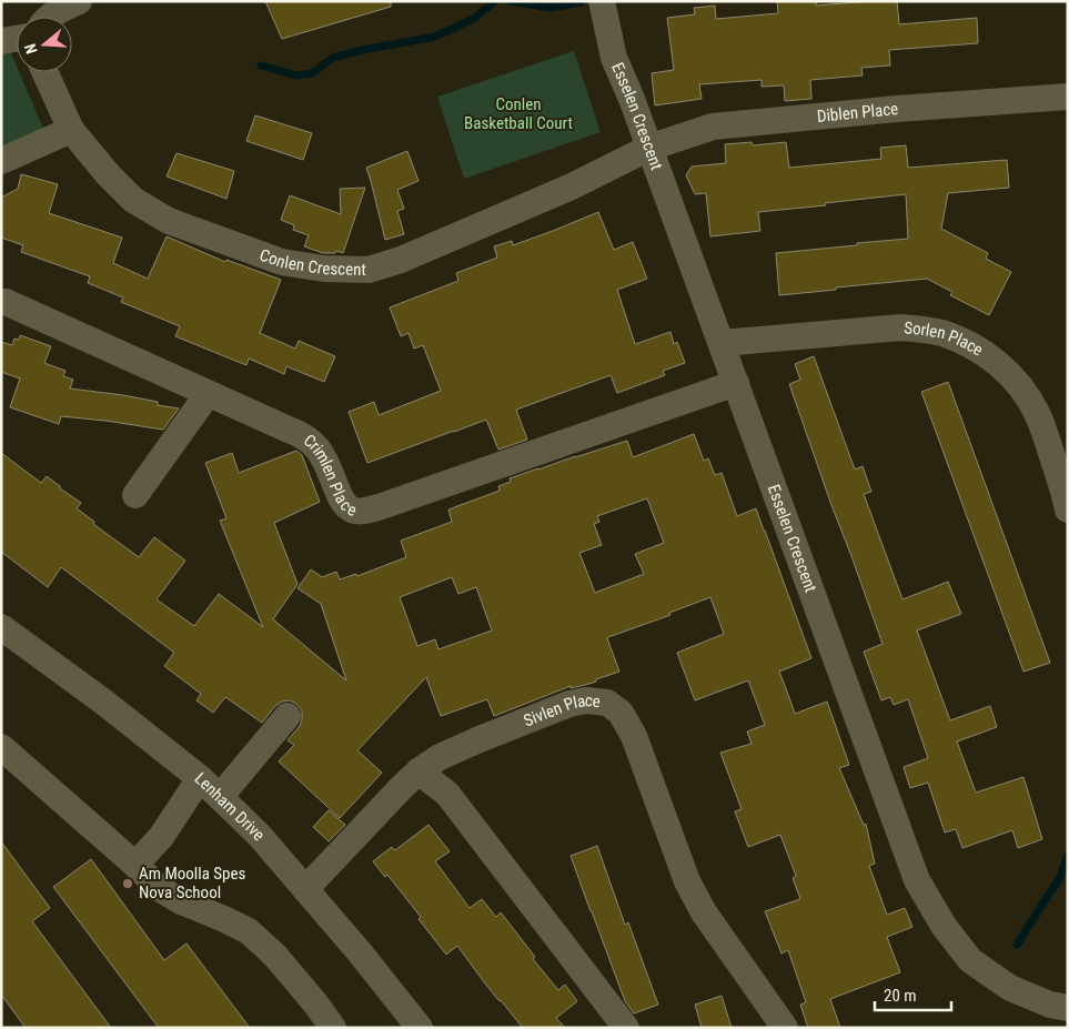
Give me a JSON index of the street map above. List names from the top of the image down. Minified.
{"streets":{"street":["Diblen Place","Esselen Crescent","Conlen Crescent","Sorlen Place","Crimlen Place","Sivlen Place","Lenham Drive"]},"crossings":[["Diblen Place","Esselen Crescent"],["Diblen Place","Conlen Crescent"],["Esselen Crescent","Conlen Crescent"],["Esselen Crescent","Sorlen Place"],["Esselen Crescent","Crimlen Place"],["Sivlen Place","Lenham Drive"]],"parks":["Conlen Basketball Court"],"places":["Am Moolla Spes Nova School"],"scale_bar":"20 m","north":"left"}
